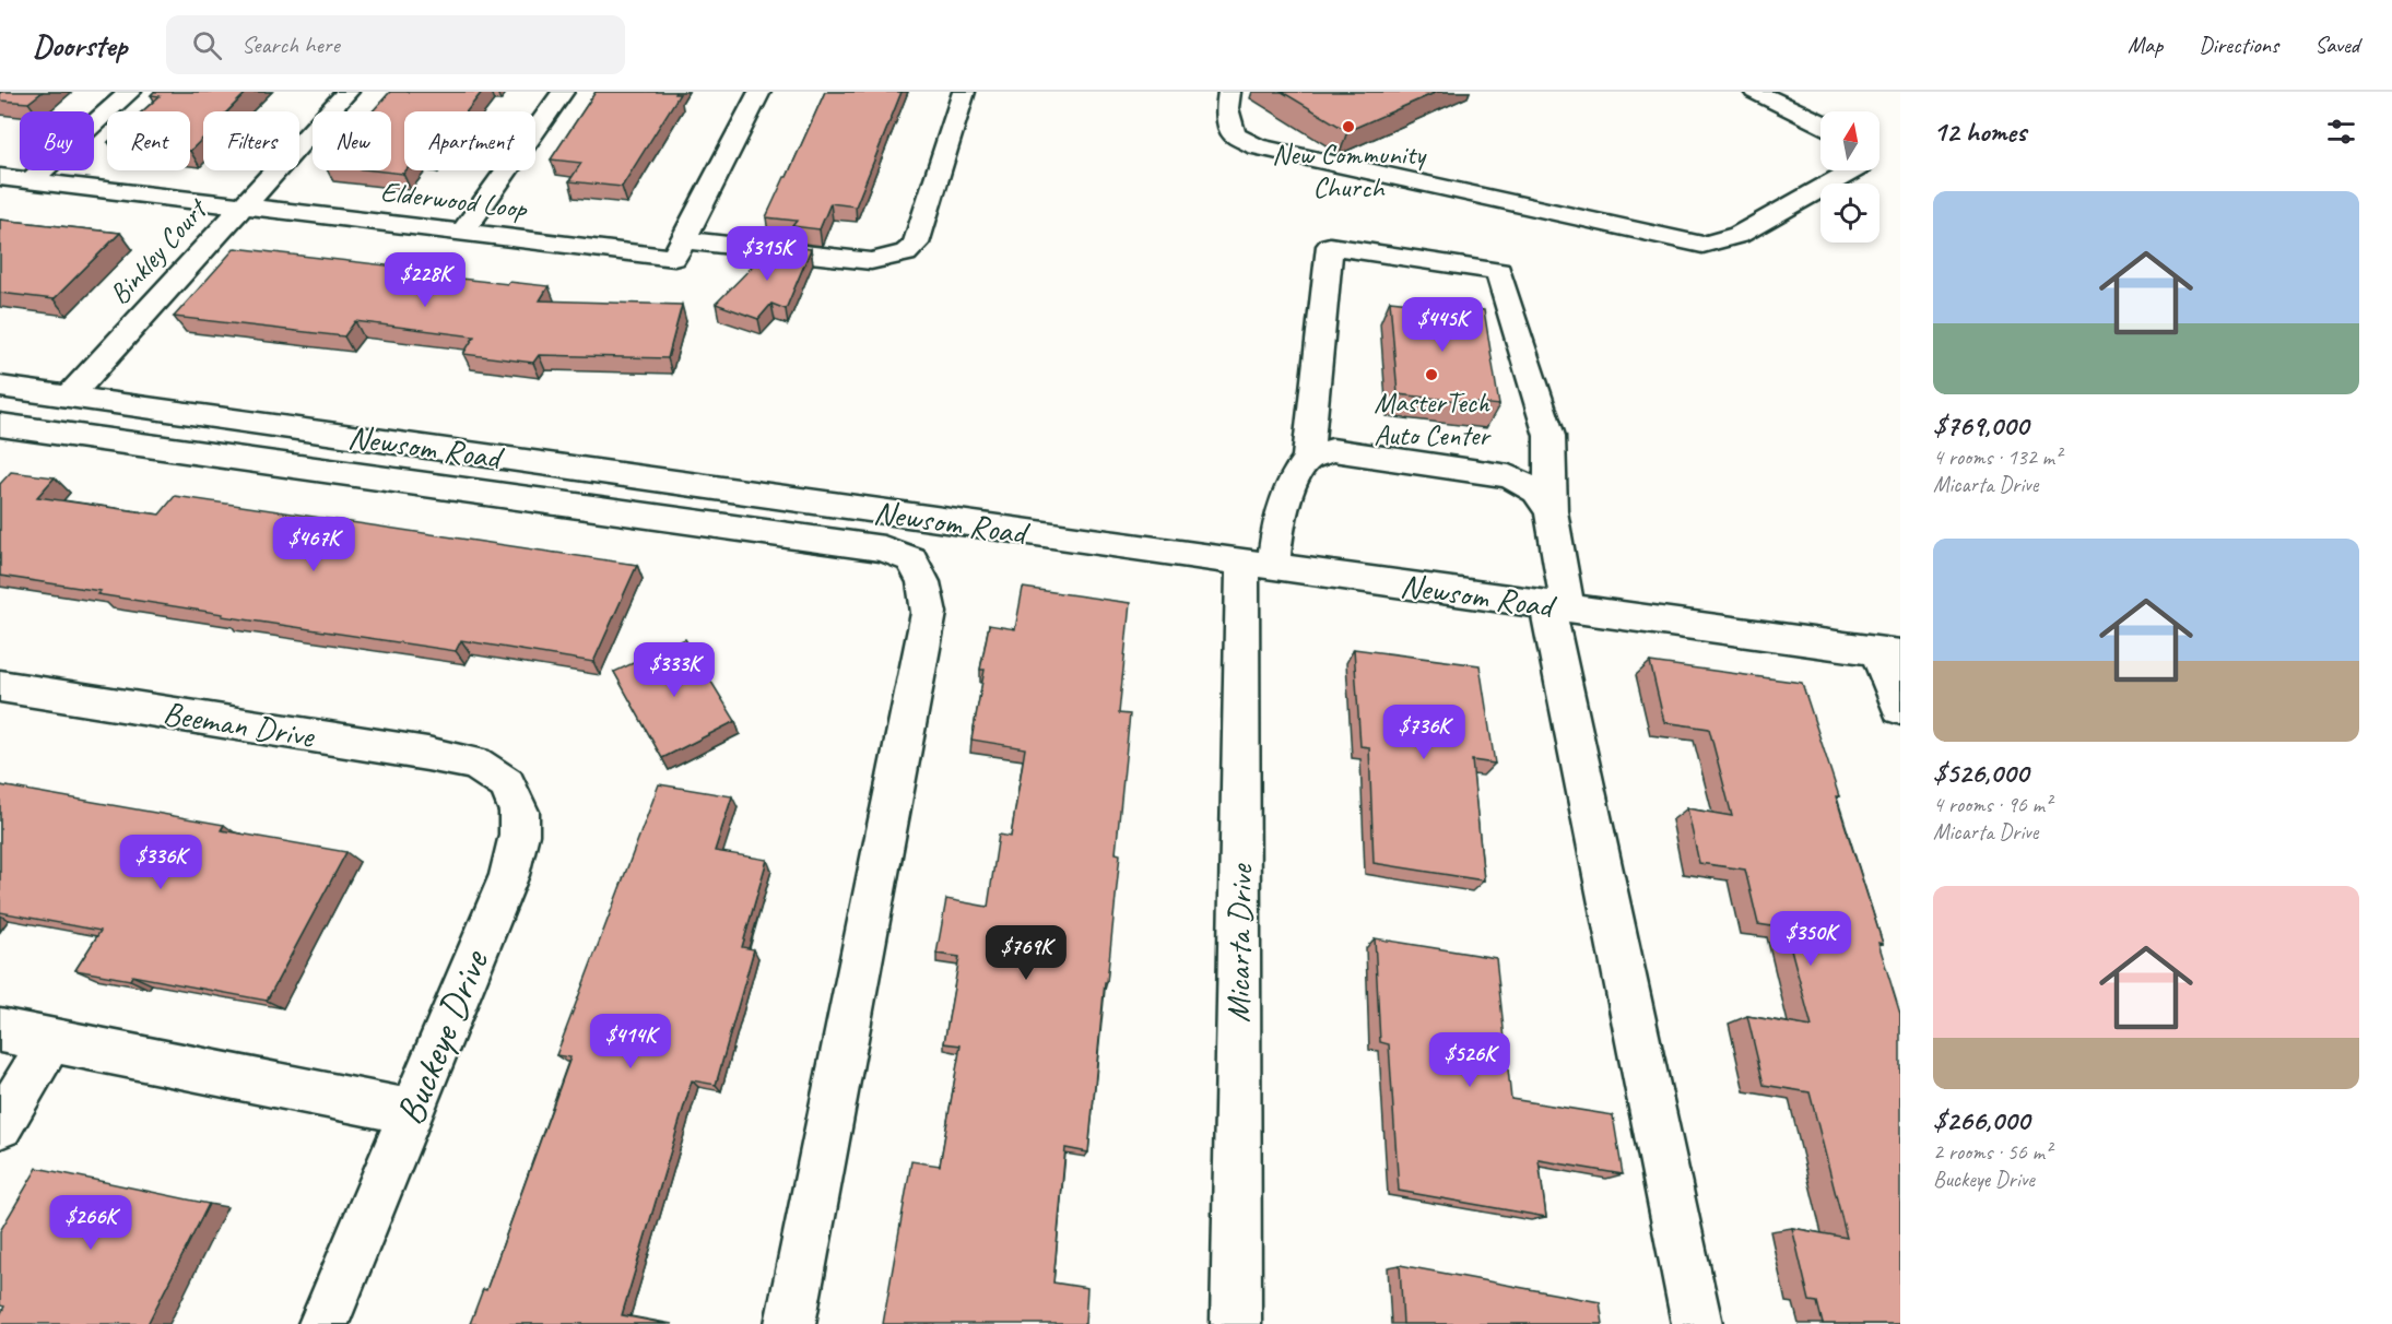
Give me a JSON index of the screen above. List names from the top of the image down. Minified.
{"streets":{"street":["Elderwood Loop","Binkley Court","Newsom Road","Beeman Drive","Micarta Drive","Buckeye Drive"]},"crossings":[["Elderwood Loop","Binkley Court"],["Binkley Court","Newsom Road"],["Newsom Road","Micarta Drive"],["Beeman Drive","Buckeye Drive"]],"places":["New Community Church","MasterTech Auto Center"],"north":"top","page":{"header":"Doorstep","search":"Search here","nav":["Map","Directions","Saved"],"heading":"12 homes","chip":["Buy","Rent","Filters","New","Apartment"],"list":[{"name":"$769,000","note":"4 rooms · 132 m² · Micarta Drive"},{"name":"$526,000","note":"4 rooms · 96 m² · Micarta Drive"},{"name":"$266,000","note":"2 rooms · 56 m² · Buckeye Drive"}],"price":["$315K","$228K","$445K","$467K","$333K","$736K","$336K","$350K","$769K","$414K","$526K","$266K"]}}
